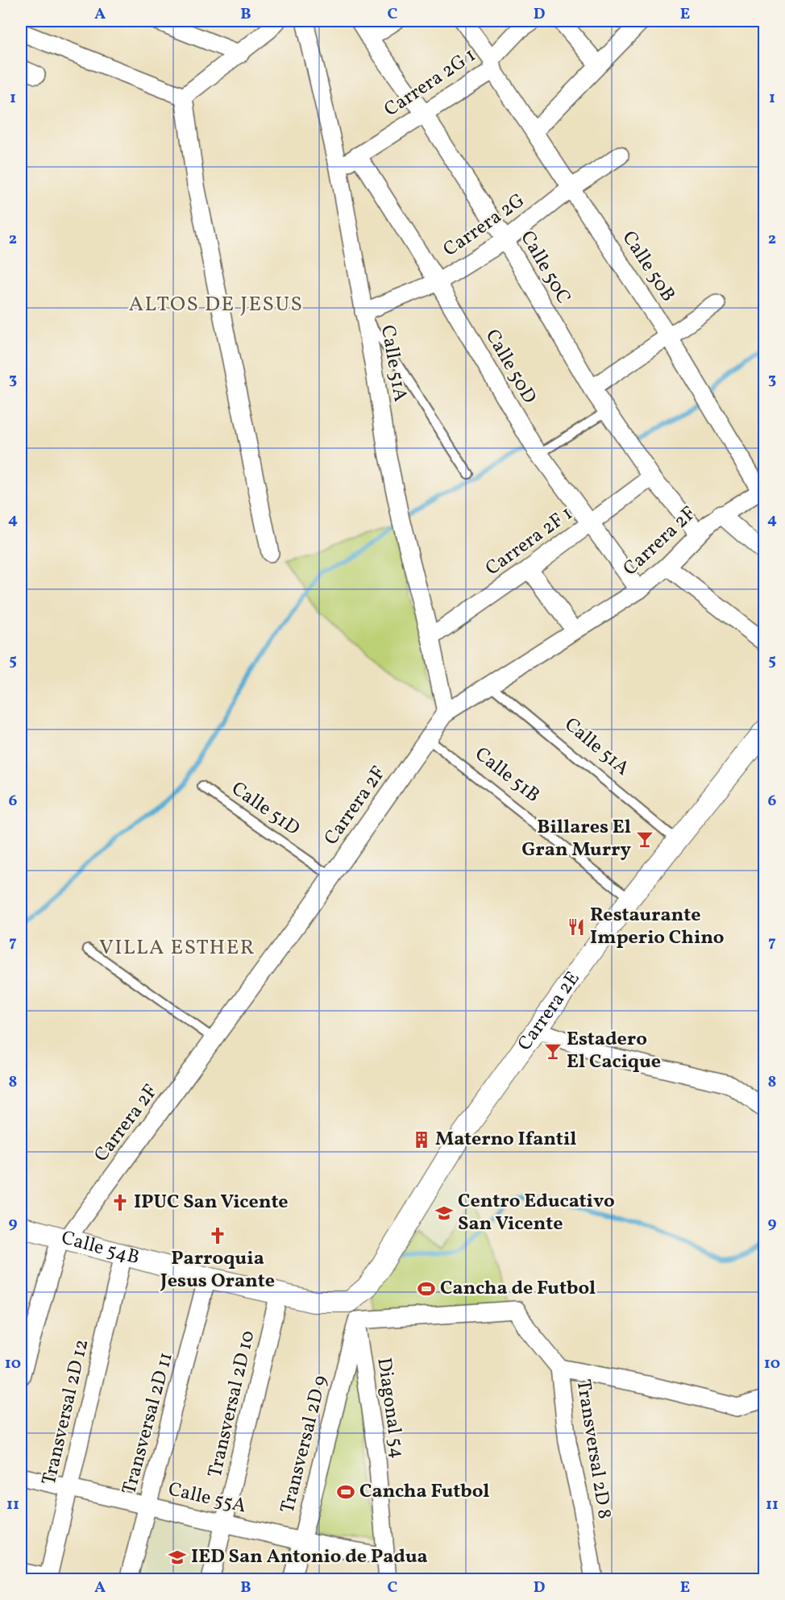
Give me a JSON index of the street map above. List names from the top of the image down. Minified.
{"streets":{"street":["Carrera 2G 1","Carrera 2G","Calle 50B","Calle 50C","Calle 51A","Calle 50D","Carrera 2F 1","Carrera 2F","Carrera 2E","Calle 54B","Transversal 2D 10","Diagonal 54","Transversal 2D 12","Transversal 2D 11","Transversal 2D 9","Transversal 2D 8","Calle 55A"],"lane":["Calle 51B","Calle 51D"]},"crossings":[["Carrera 2G 1","Calle 50B"],["Carrera 2G 1","Calle 50C"],["Carrera 2G 1","Calle 51A"],["Carrera 2G 1","Calle 50D"],["Carrera 2G","Calle 50B"],["Carrera 2G","Calle 50C"],["Carrera 2G","Calle 51A"],["Carrera 2G","Calle 50D"],["Calle 50B","Carrera 2F"],["Calle 50C","Carrera 2F 1"],["Calle 50C","Carrera 2F"],["Calle 51A","Carrera 2F 1"],["Calle 51A","Carrera 2F"],["Calle 51A","Carrera 2E"],["Calle 50D","Carrera 2F 1"],["Calle 50D","Carrera 2F"],["Carrera 2F","Calle 51B"],["Carrera 2F","Calle 51D"],["Carrera 2F","Calle 54B"],["Calle 51B","Carrera 2E"],["Carrera 2E","Calle 54B"],["Carrera 2E","Diagonal 54"],["Carrera 2E","Transversal 2D 9"],["Carrera 2E","Transversal 2D 8"],["Calle 54B","Transversal 2D 10"],["Calle 54B","Diagonal 54"],["Calle 54B","Transversal 2D 12"],["Calle 54B","Transversal 2D 11"],["Calle 54B","Transversal 2D 9"],["Calle 54B","Transversal 2D 8"],["Transversal 2D 10","Calle 55A"],["Diagonal 54","Transversal 2D 9"],["Diagonal 54","Transversal 2D 8"],["Diagonal 54","Calle 55A"],["Transversal 2D 12","Calle 55A"],["Transversal 2D 11","Calle 55A"],["Transversal 2D 9","Transversal 2D 8"],["Transversal 2D 9","Calle 55A"]],"districts":["ALTOS DE JESUS","VILLA ESTHER"],"places":{"bar":["Billares El Gran Murry","Estadero El Cacique"],"restaurant":["Restaurante Imperio Chino"],"building":["Materno Ifantil"],"church":["IPUC San Vicente","Parroquia Jesus Orante"],"school or university":["Centro Educativo San Vicente","IED San Antonio de Padua"],"sports":["Cancha de Futbol","Cancha Futbol"]},"grid":{"columns":["A","B","C","D","E"],"rows":["1","2","3","4","5","6","7","8","9","10","11"]}}
